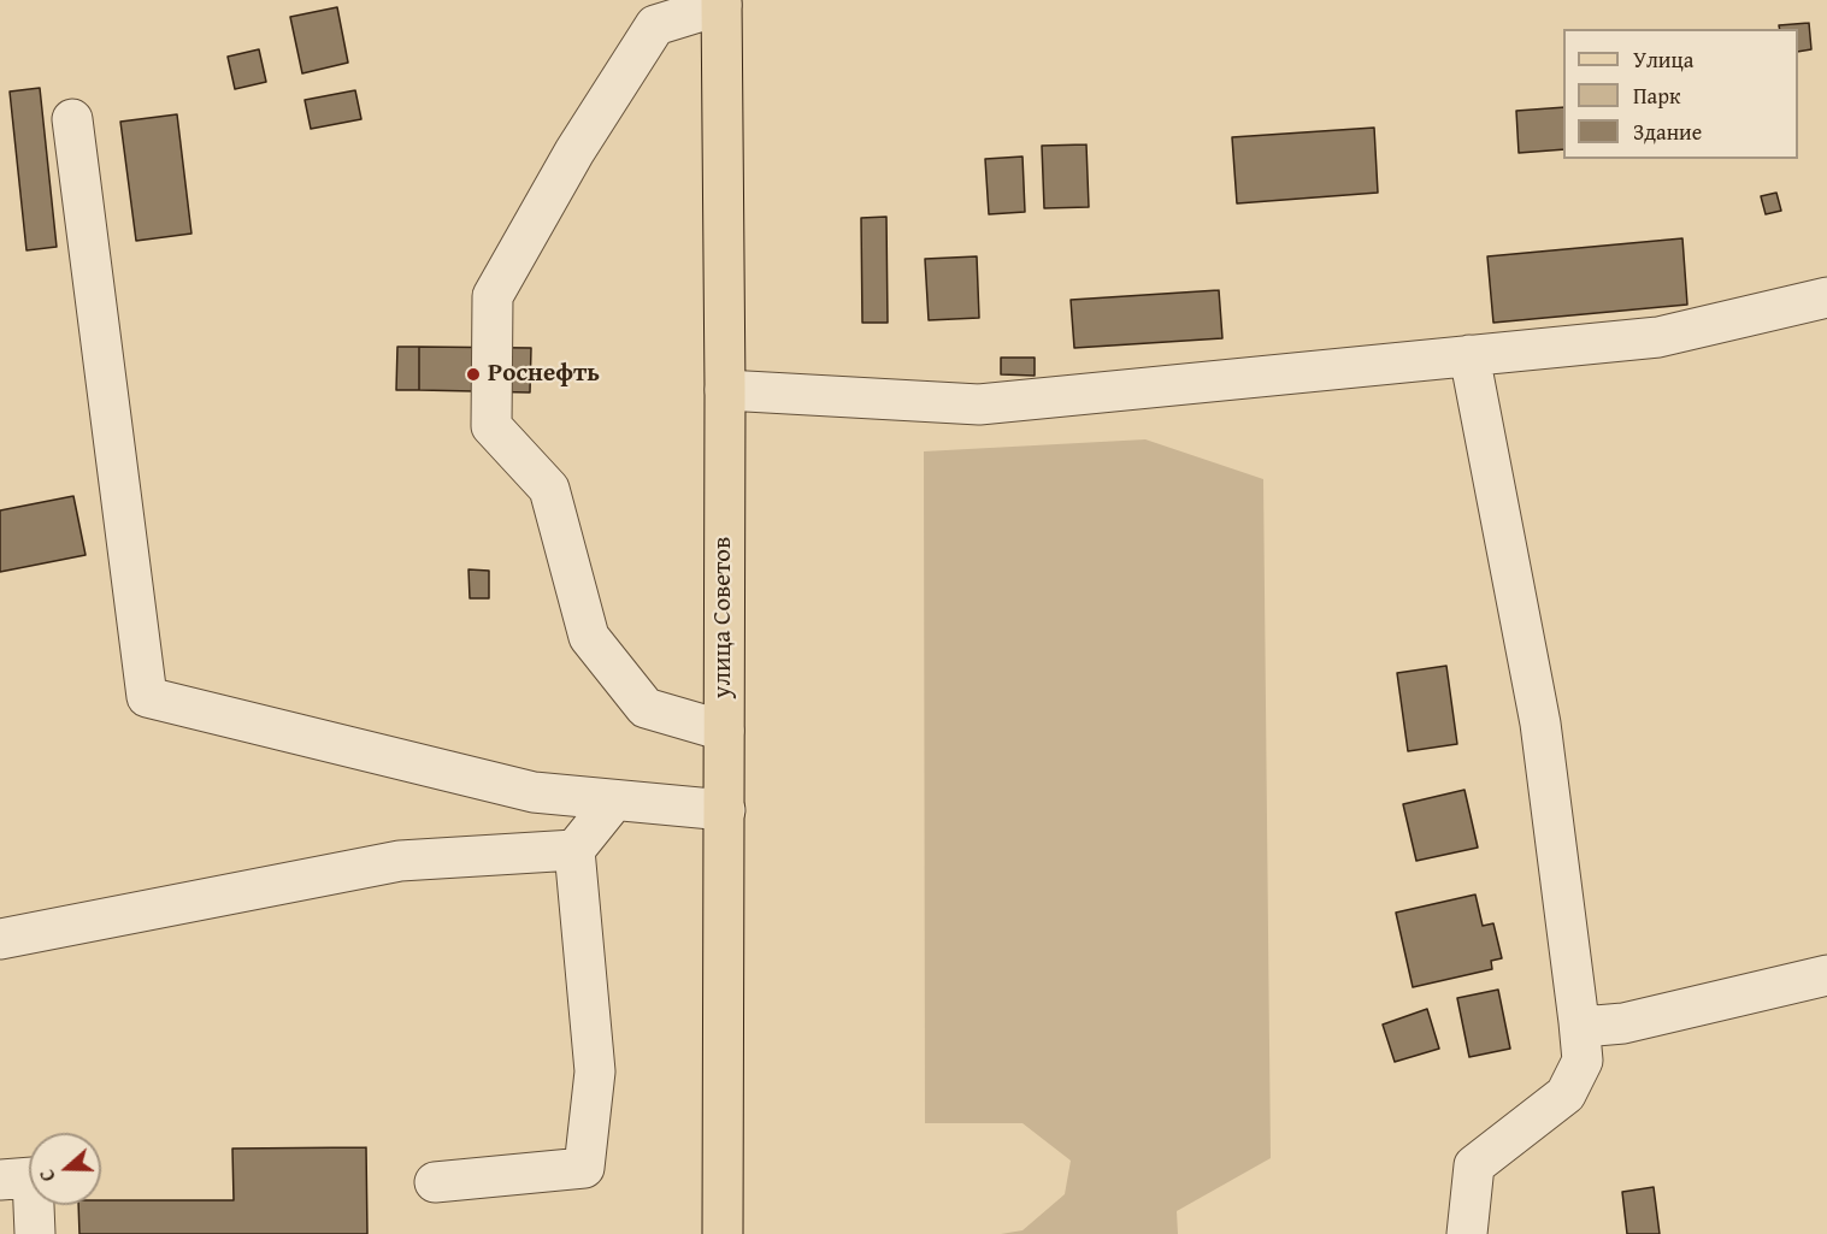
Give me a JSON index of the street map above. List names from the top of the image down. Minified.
{"streets":{"main road":["улица Советов"]},"places":["Роснефть"],"legend":["Улица","Парк","Здание"],"north":"left"}
